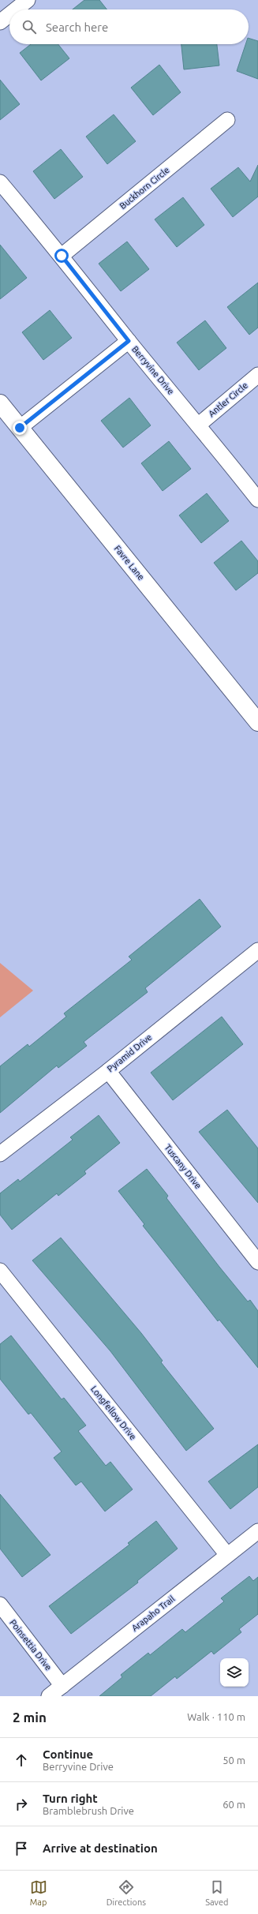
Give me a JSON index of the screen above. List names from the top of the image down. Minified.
{"streets":{"street":["Buckhorn Circle","Berryvine Drive","Antler Circle","Favre Lane","Pyramid Drive","Tuscany Drive","Longfellow Drive","Arapaho Trail","Poinsettia Drive"]},"crossings":[["Buckhorn Circle","Berryvine Drive"],["Berryvine Drive","Antler Circle"],["Pyramid Drive","Tuscany Drive"],["Longfellow Drive","Arapaho Trail"],["Arapaho Trail","Poinsettia Drive"]],"page":{"search":"Search here","heading":["2 min","Walk · 110 m"],"list":[["Continue","Berryvine Drive","50 m"],["Turn right","Bramblebrush Drive","60 m"],"Arrive at destination"],"nav":["Map","Directions","Saved"]}}
